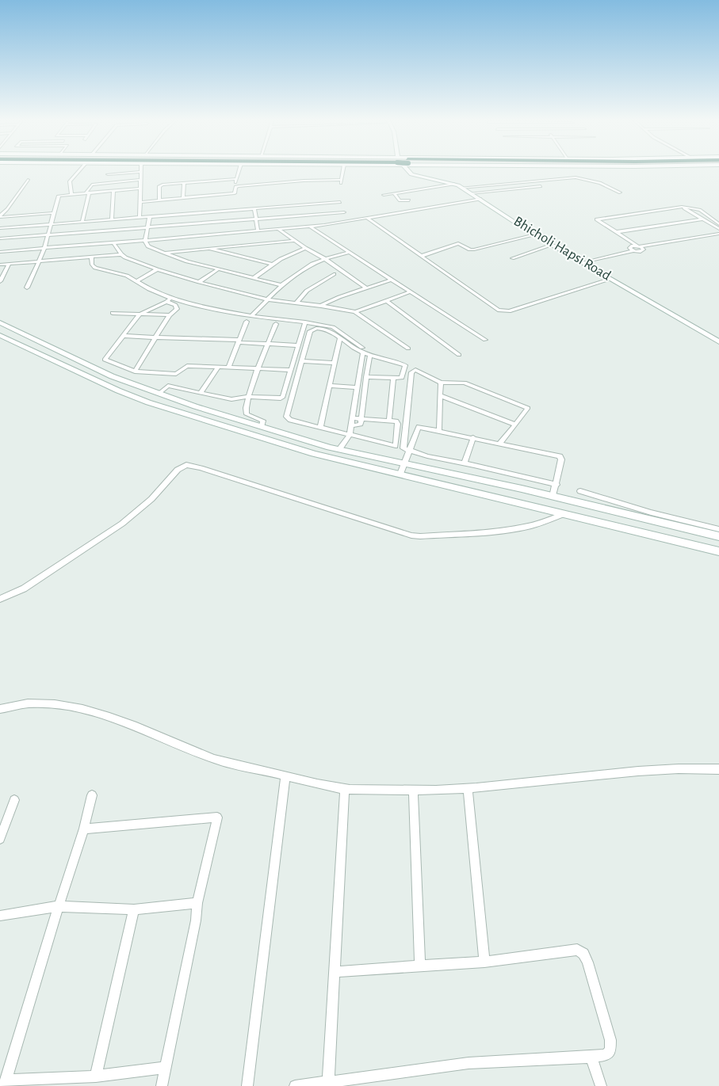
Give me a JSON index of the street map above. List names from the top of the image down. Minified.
{"streets":{"street":["Bhicholi Hapsi Road"]}}
